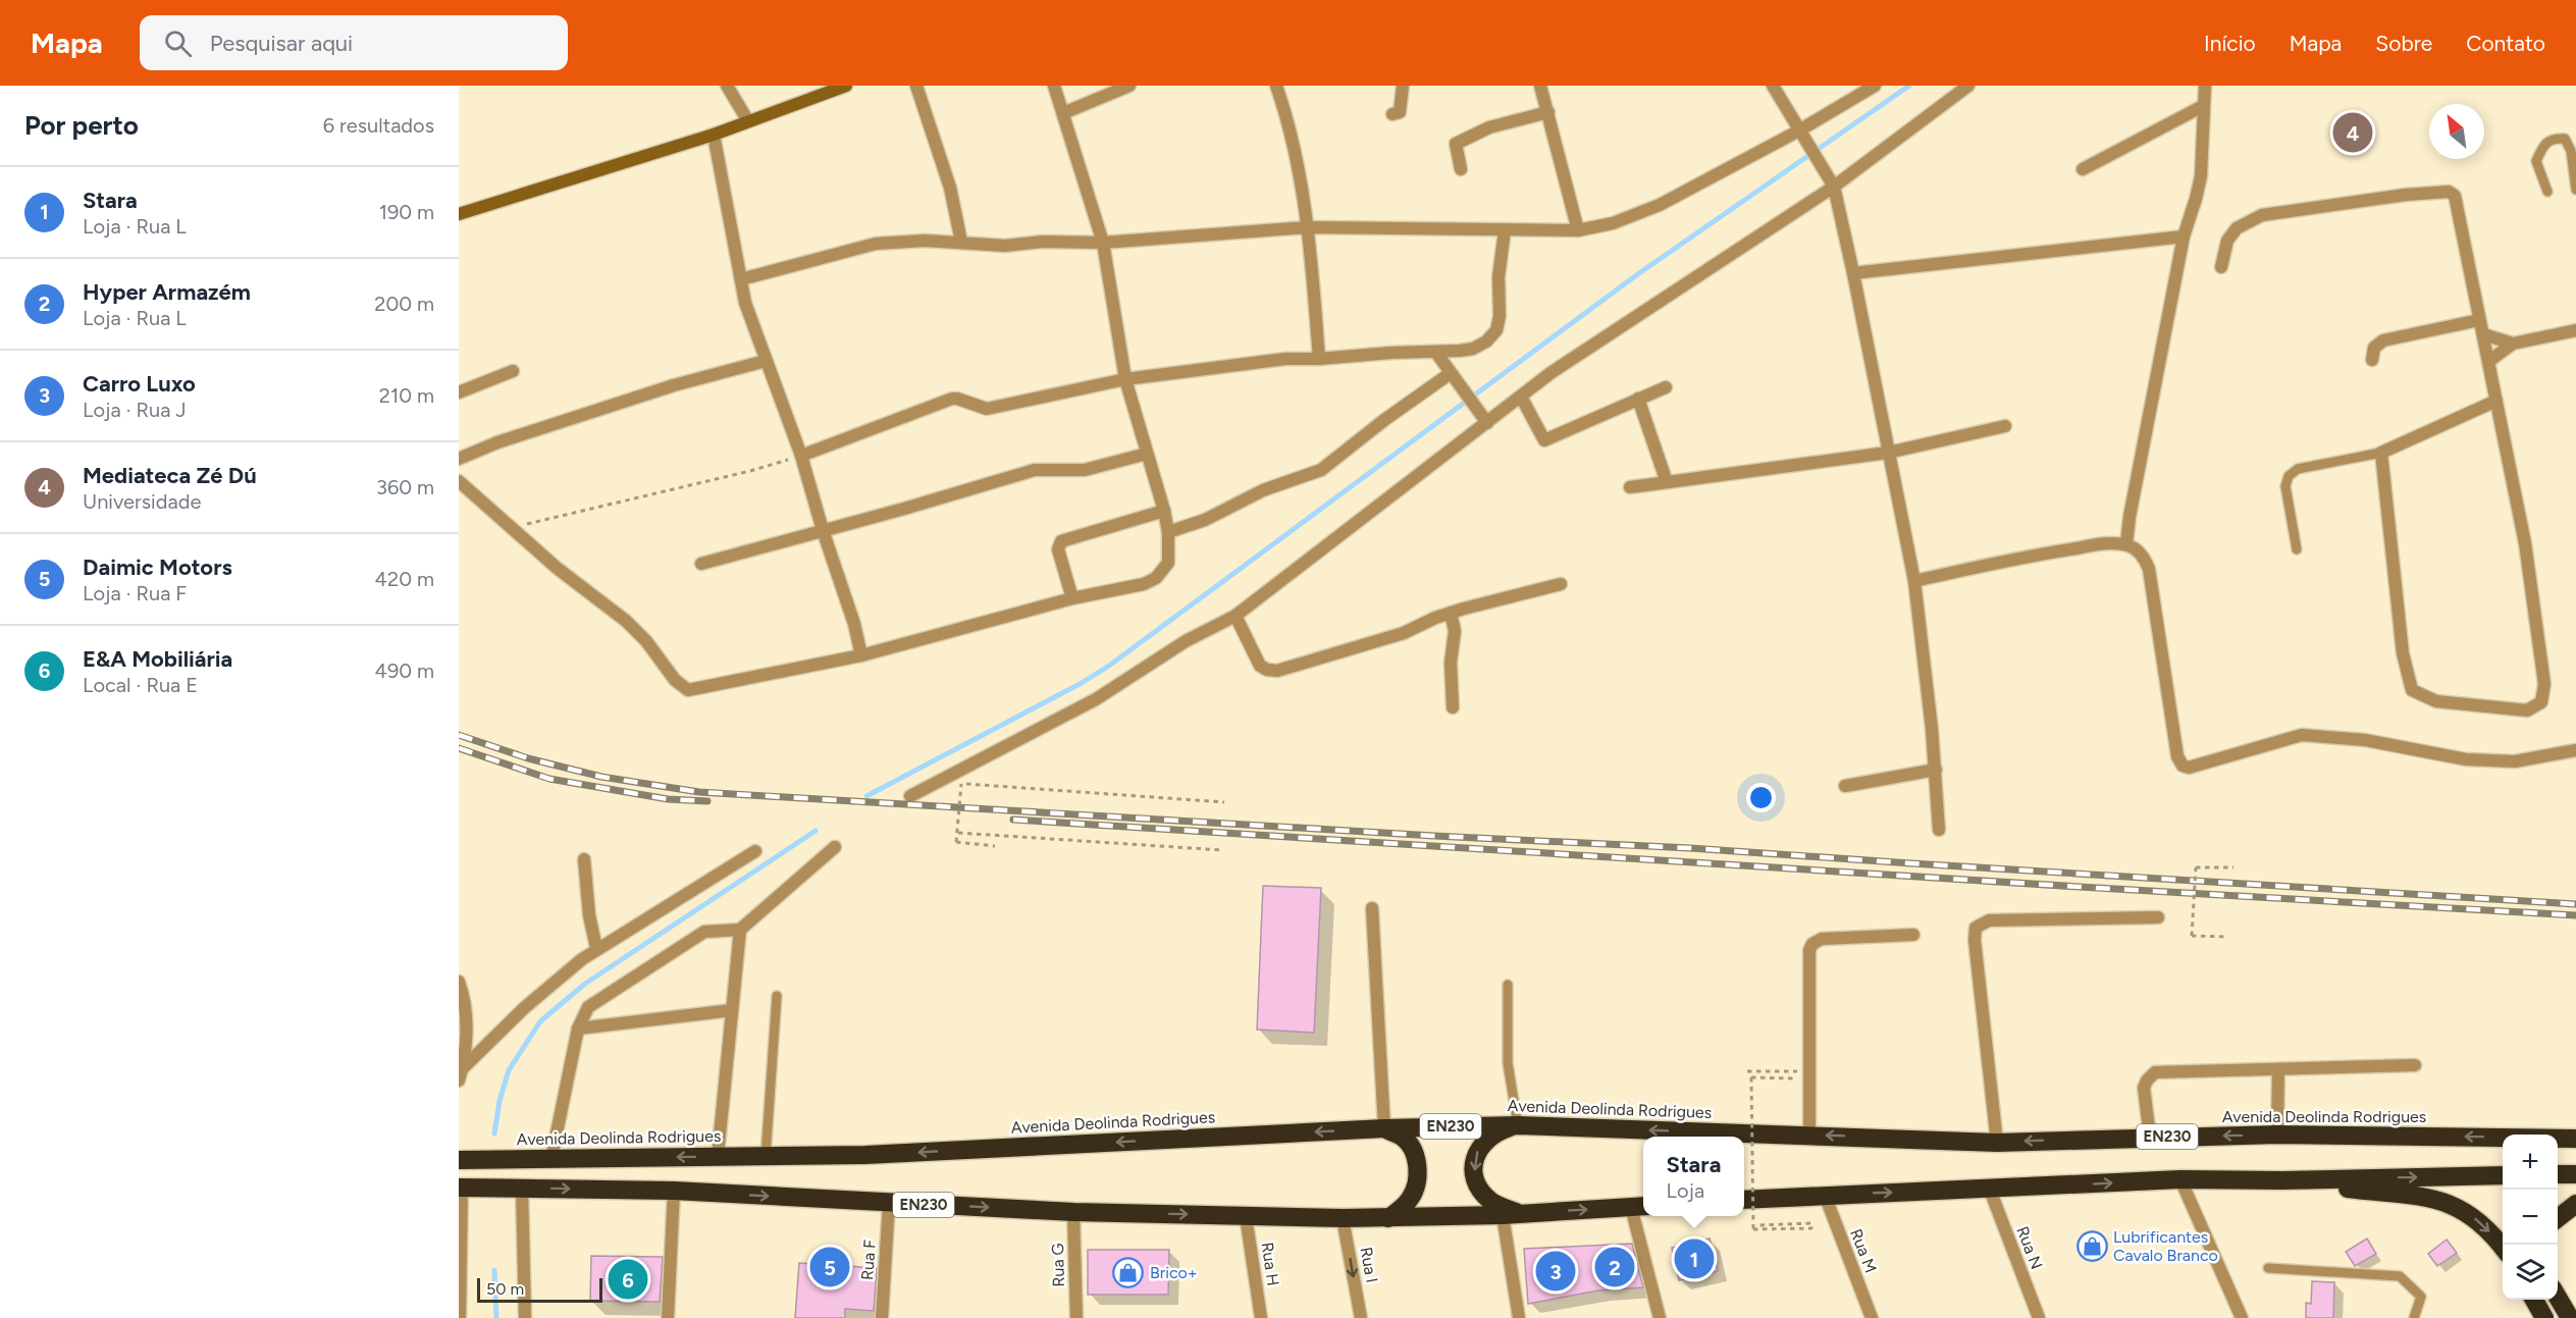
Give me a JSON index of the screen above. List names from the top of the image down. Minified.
{"streets":{"highway":["Avenida Deolinda Rodrigues","EN230"],"street":["Rua N","Rua M","Rua F","Rua H","Rua G","Rua I"]},"crossings":[["EN230","Rua F"],["EN230","Rua H"],["EN230","Rua G"],["EN230","Rua I"]],"one_way":["Rua I"],"places":{"shop":["Lubrificantes Cavalo Branco","Brico+"]},"scale_bar":"50 m","north":"top left","page":{"header":"Mapa","search":"Pesquisar aqui","nav":["Início","Mapa","Sobre","Contato"],"heading":["Por perto","6 resultados"],"pins":["4","1","2","5","3","6"],"list":[{"mark":"1","name":"Stara","note":"Loja · Rua L","value":"190 m"},{"mark":"2","name":"Hyper Armazém","note":"Loja · Rua L","value":"200 m"},{"mark":"3","name":"Carro Luxo","note":"Loja · Rua J","value":"210 m"},{"mark":"4","name":"Mediateca Zé Dú","note":"Universidade","value":"360 m"},{"mark":"5","name":"Daimic Motors","note":"Loja · Rua F","value":"420 m"},{"mark":"6","name":"E&A Mobiliária","note":"Local · Rua E","value":"490 m"}],"map_buttons":["+","−"],"popup":["Stara","Loja"],"scale":"50 m"}}
